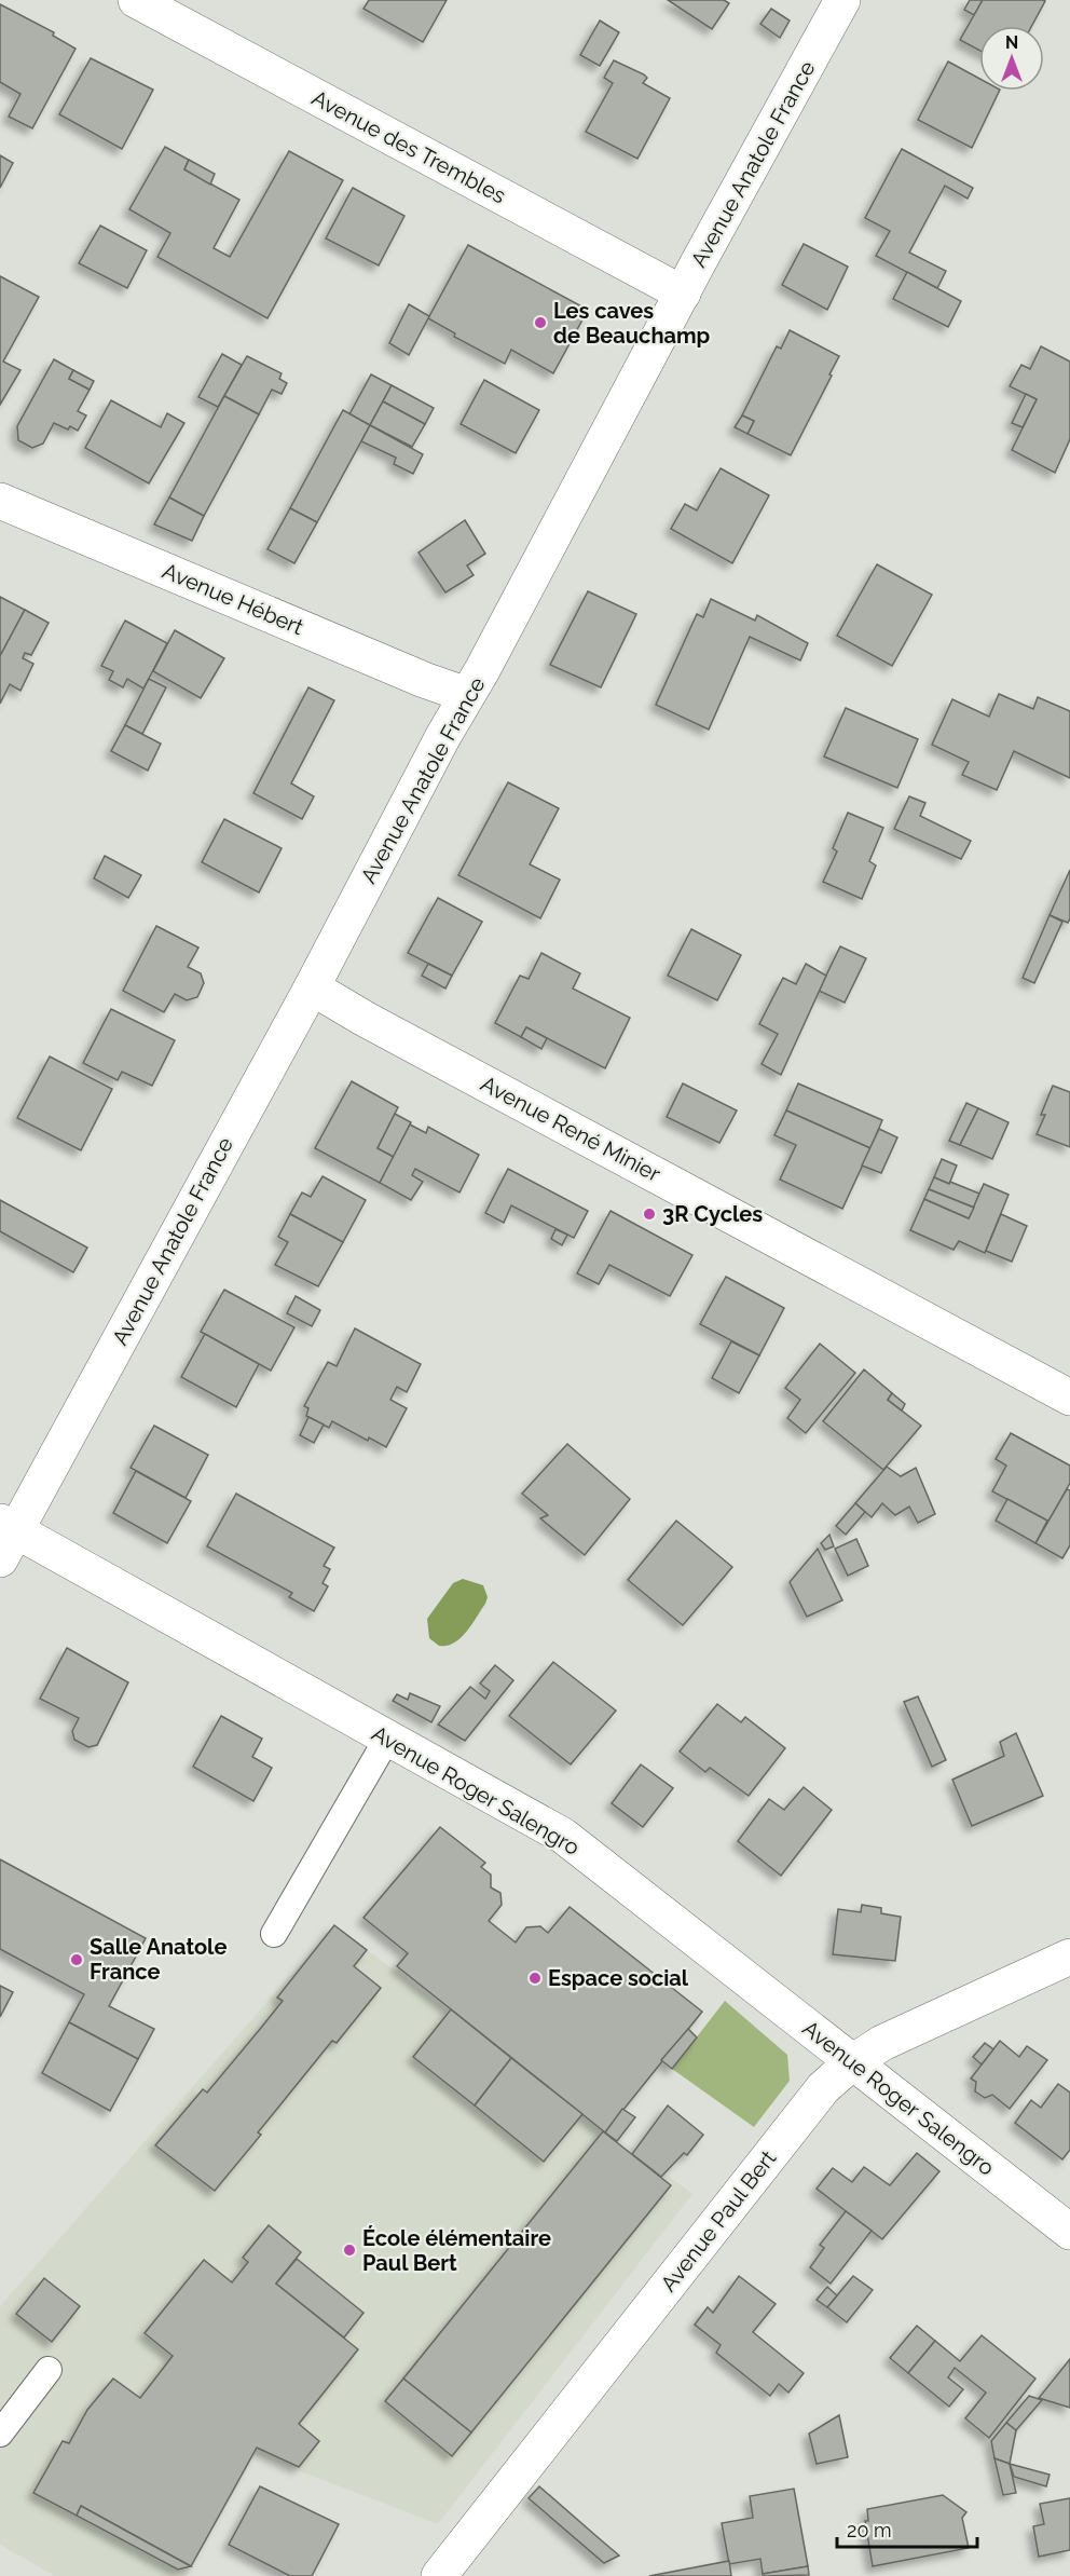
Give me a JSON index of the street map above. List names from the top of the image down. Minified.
{"streets":{"street":["Avenue des Trembles","Avenue Anatole France","Avenue Hébert","Avenue René Minier","Avenue Roger Salengro","Avenue Paul Bert"]},"crossings":[["Avenue des Trembles","Avenue Anatole France"],["Avenue Anatole France","Avenue Hébert"],["Avenue Anatole France","Avenue René Minier"],["Avenue Anatole France","Avenue Roger Salengro"],["Avenue Roger Salengro","Avenue Paul Bert"]],"places":["Les caves de Beauchamp","3R Cycles","Salle Anatole France","Espace social","École élémentaire Paul Bert"],"scale_bar":"20 m","north":"top"}
